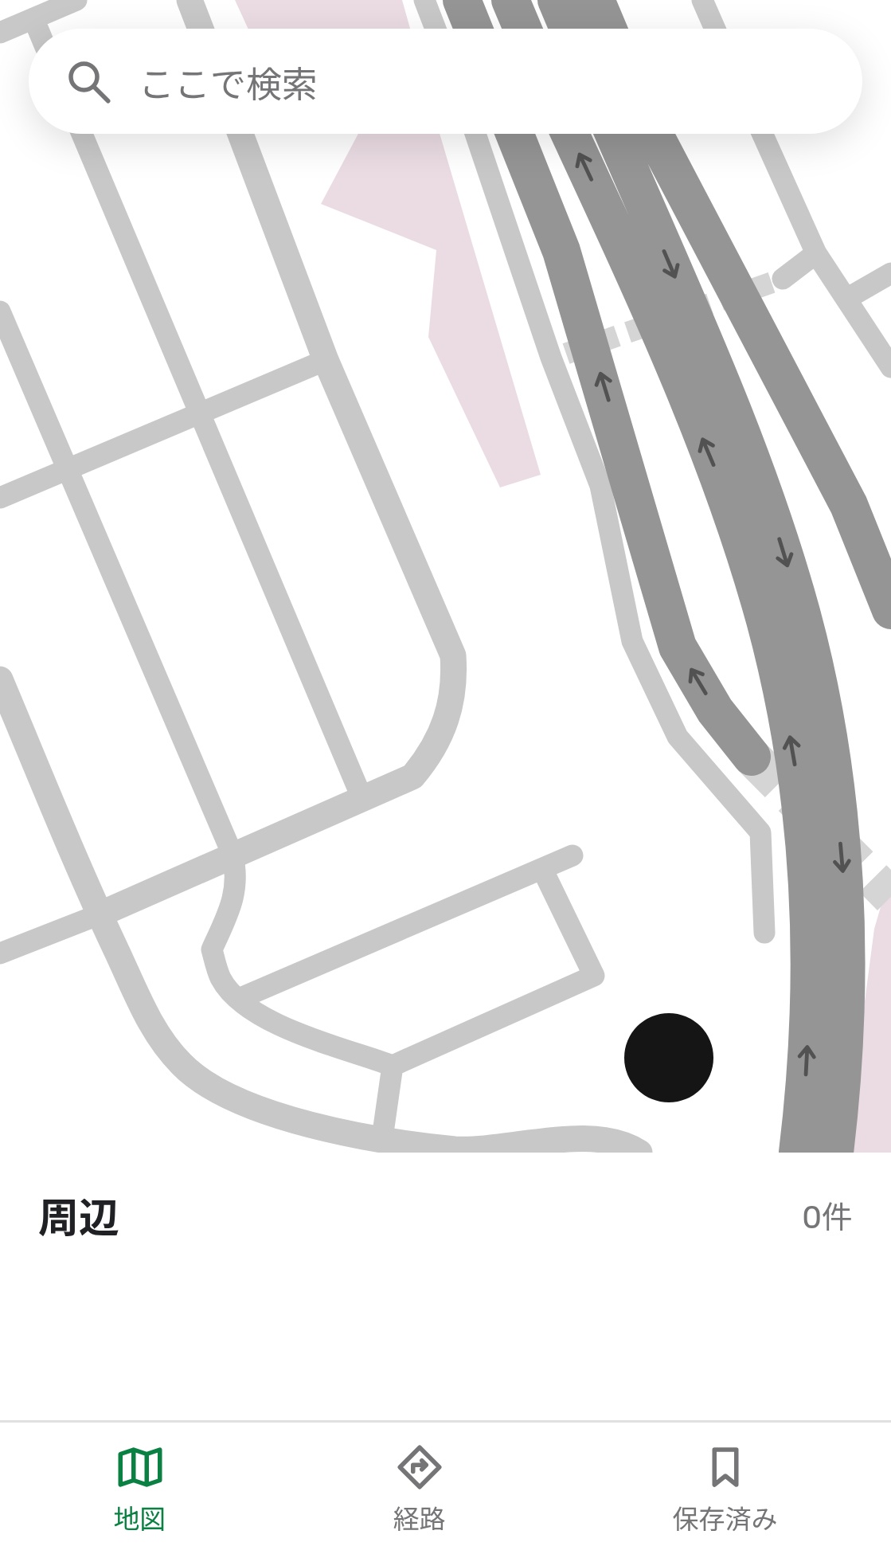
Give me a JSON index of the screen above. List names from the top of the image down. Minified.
{"page":{"search":"ここで検索","heading":["周辺","0件"],"nav":["地図","経路","保存済み"]}}
